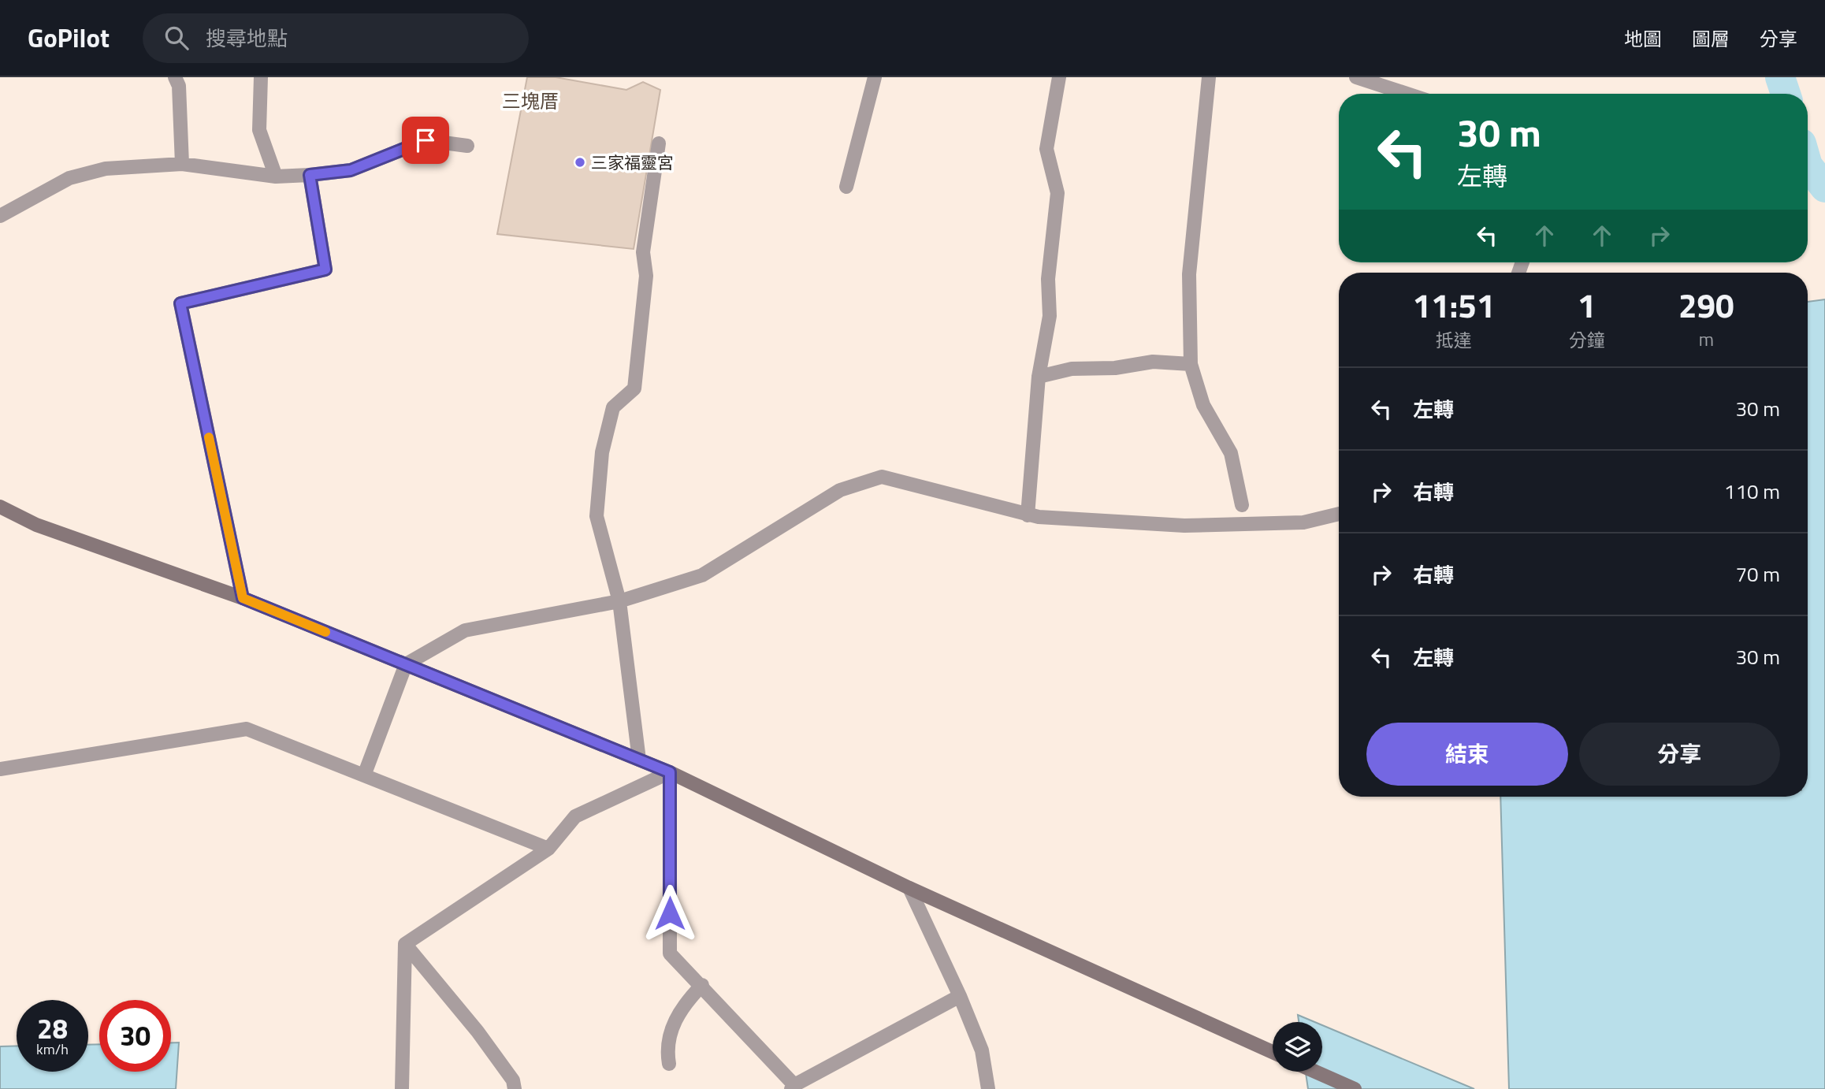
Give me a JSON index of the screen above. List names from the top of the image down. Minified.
{"districts":["三塊厝"],"places":["三家福靈宮"],"page":{"header":"GoPilot","search":"搜尋地點","nav":["地圖","圖層","分享"],"turn":["30 m","左轉"],"eta":["11:51","抵達","1","分鐘","290","m"],"list":[{"name":"左轉","value":"30 m"},{"name":"右轉","value":"110 m"},{"name":"右轉","value":"70 m"},{"name":"左轉","value":"30 m"}],"buttons":["結束","分享"],"speed":"28 km/h","limit":"30"}}
